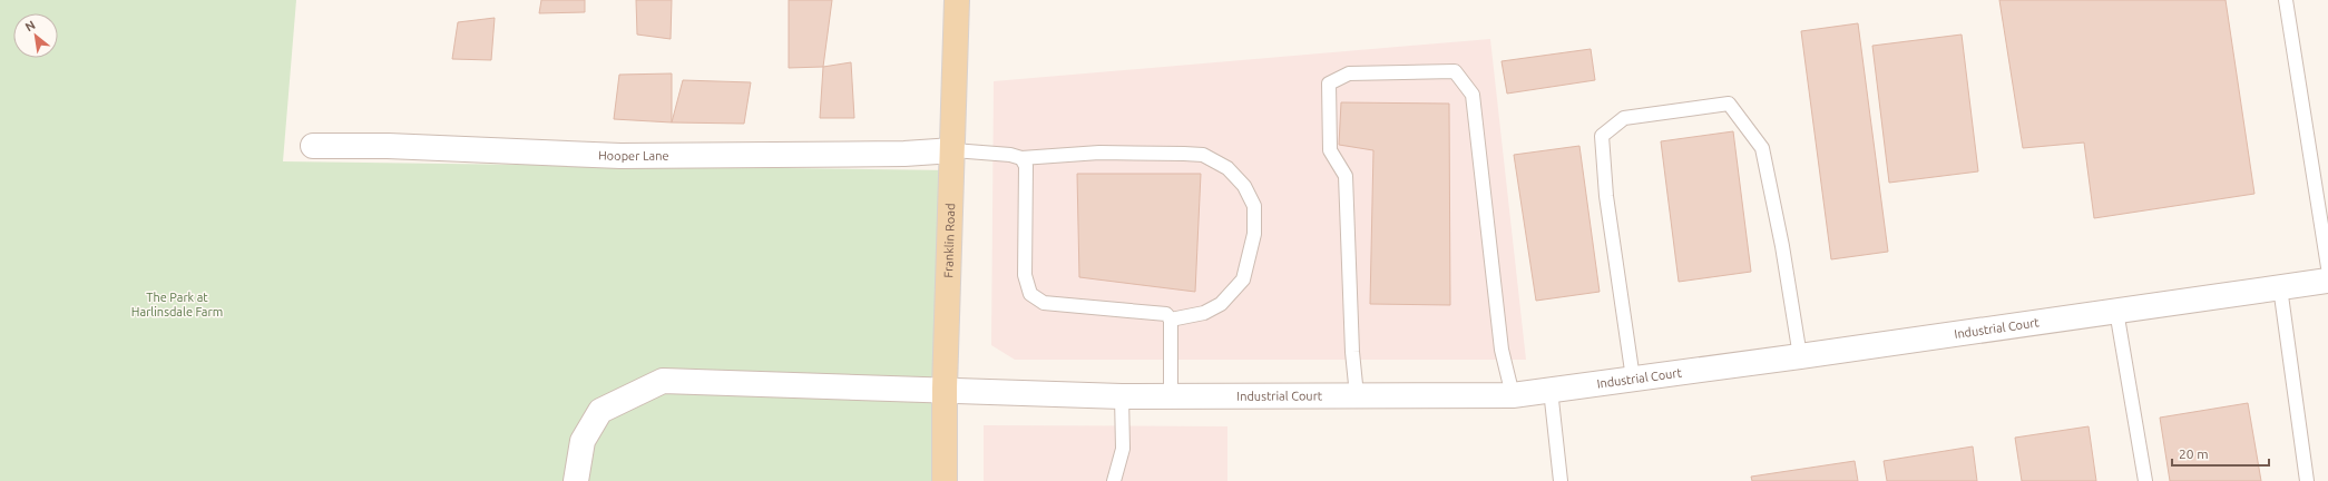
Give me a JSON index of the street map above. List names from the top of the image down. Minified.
{"streets":{"main road":["Franklin Road"],"street":["Hooper Lane","Industrial Court"]},"crossings":[["Hooper Lane","Franklin Road"],["Franklin Road","Industrial Court"]],"parks":["The Park at Harlinsdale Farm"],"scale_bar":"20 m","north":"top left"}
